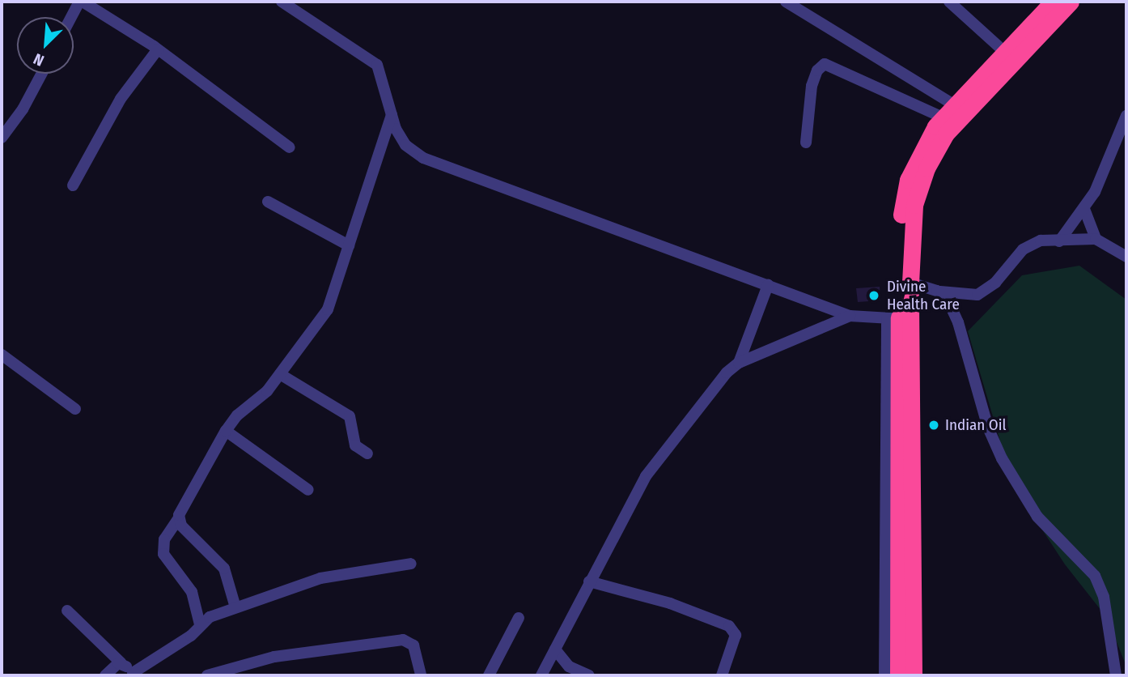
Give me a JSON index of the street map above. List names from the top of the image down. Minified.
{"places":["Divine Health Care","Indian Oil"],"north":"bottom left"}
